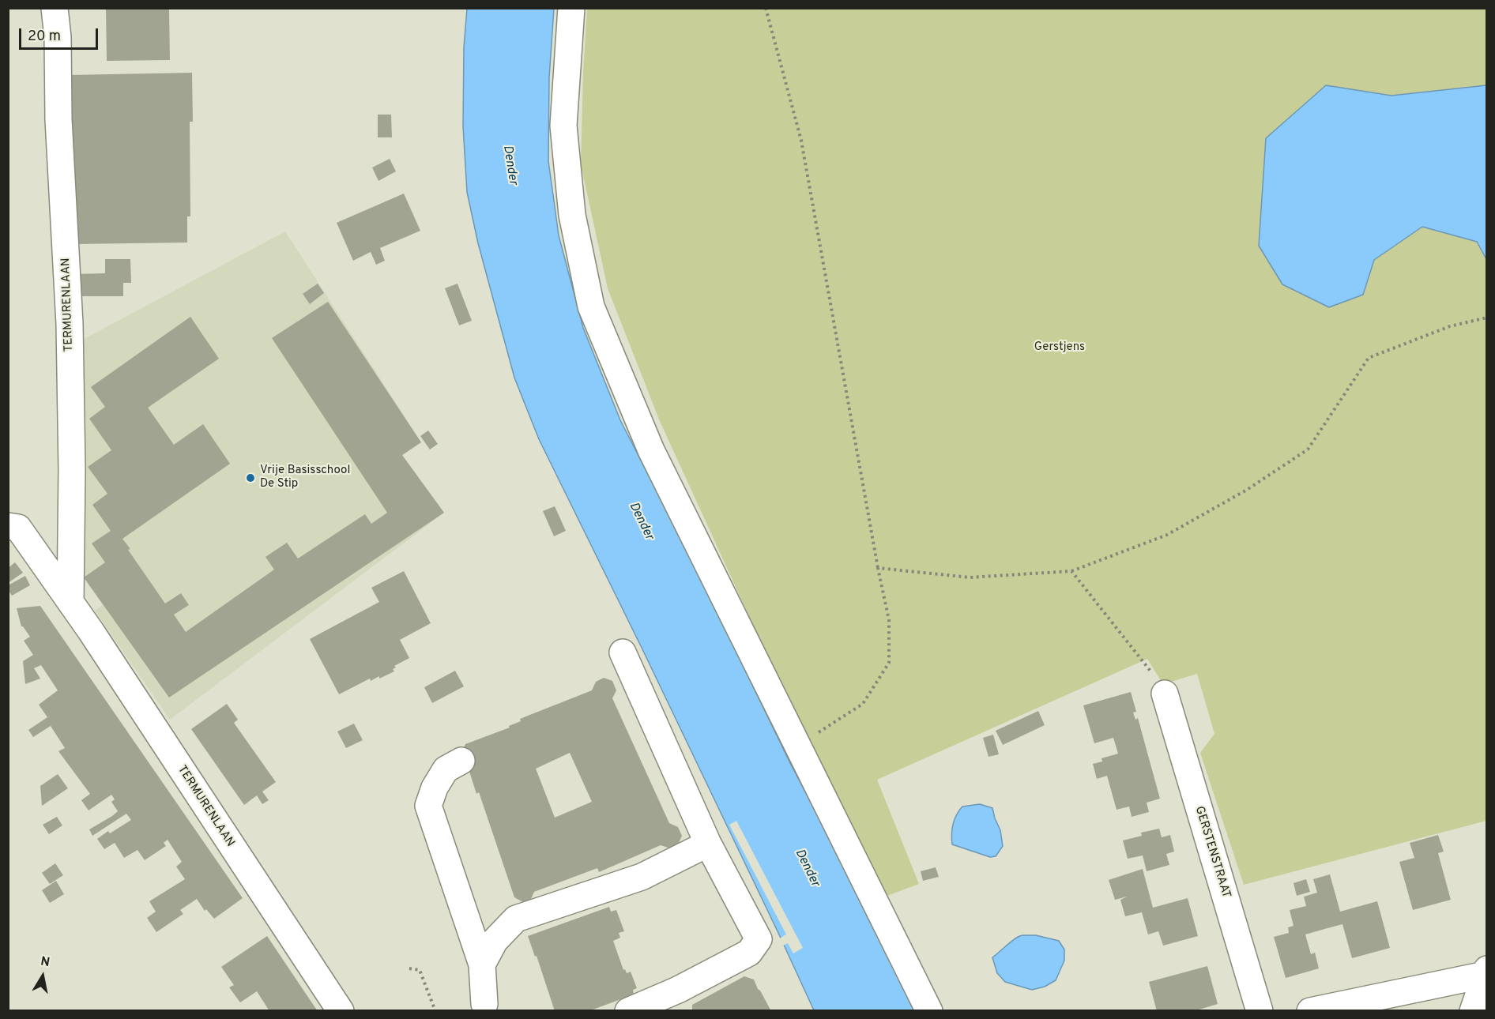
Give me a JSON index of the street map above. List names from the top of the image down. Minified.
{"streets":{"street":["TERMURENLAAN","GERSTENSTRAAT"]},"water":["Dender"],"parks":["Gerstjens"],"places":["Vrije Basisschool De Stip"],"scale_bar":"20 m","north":"top"}
